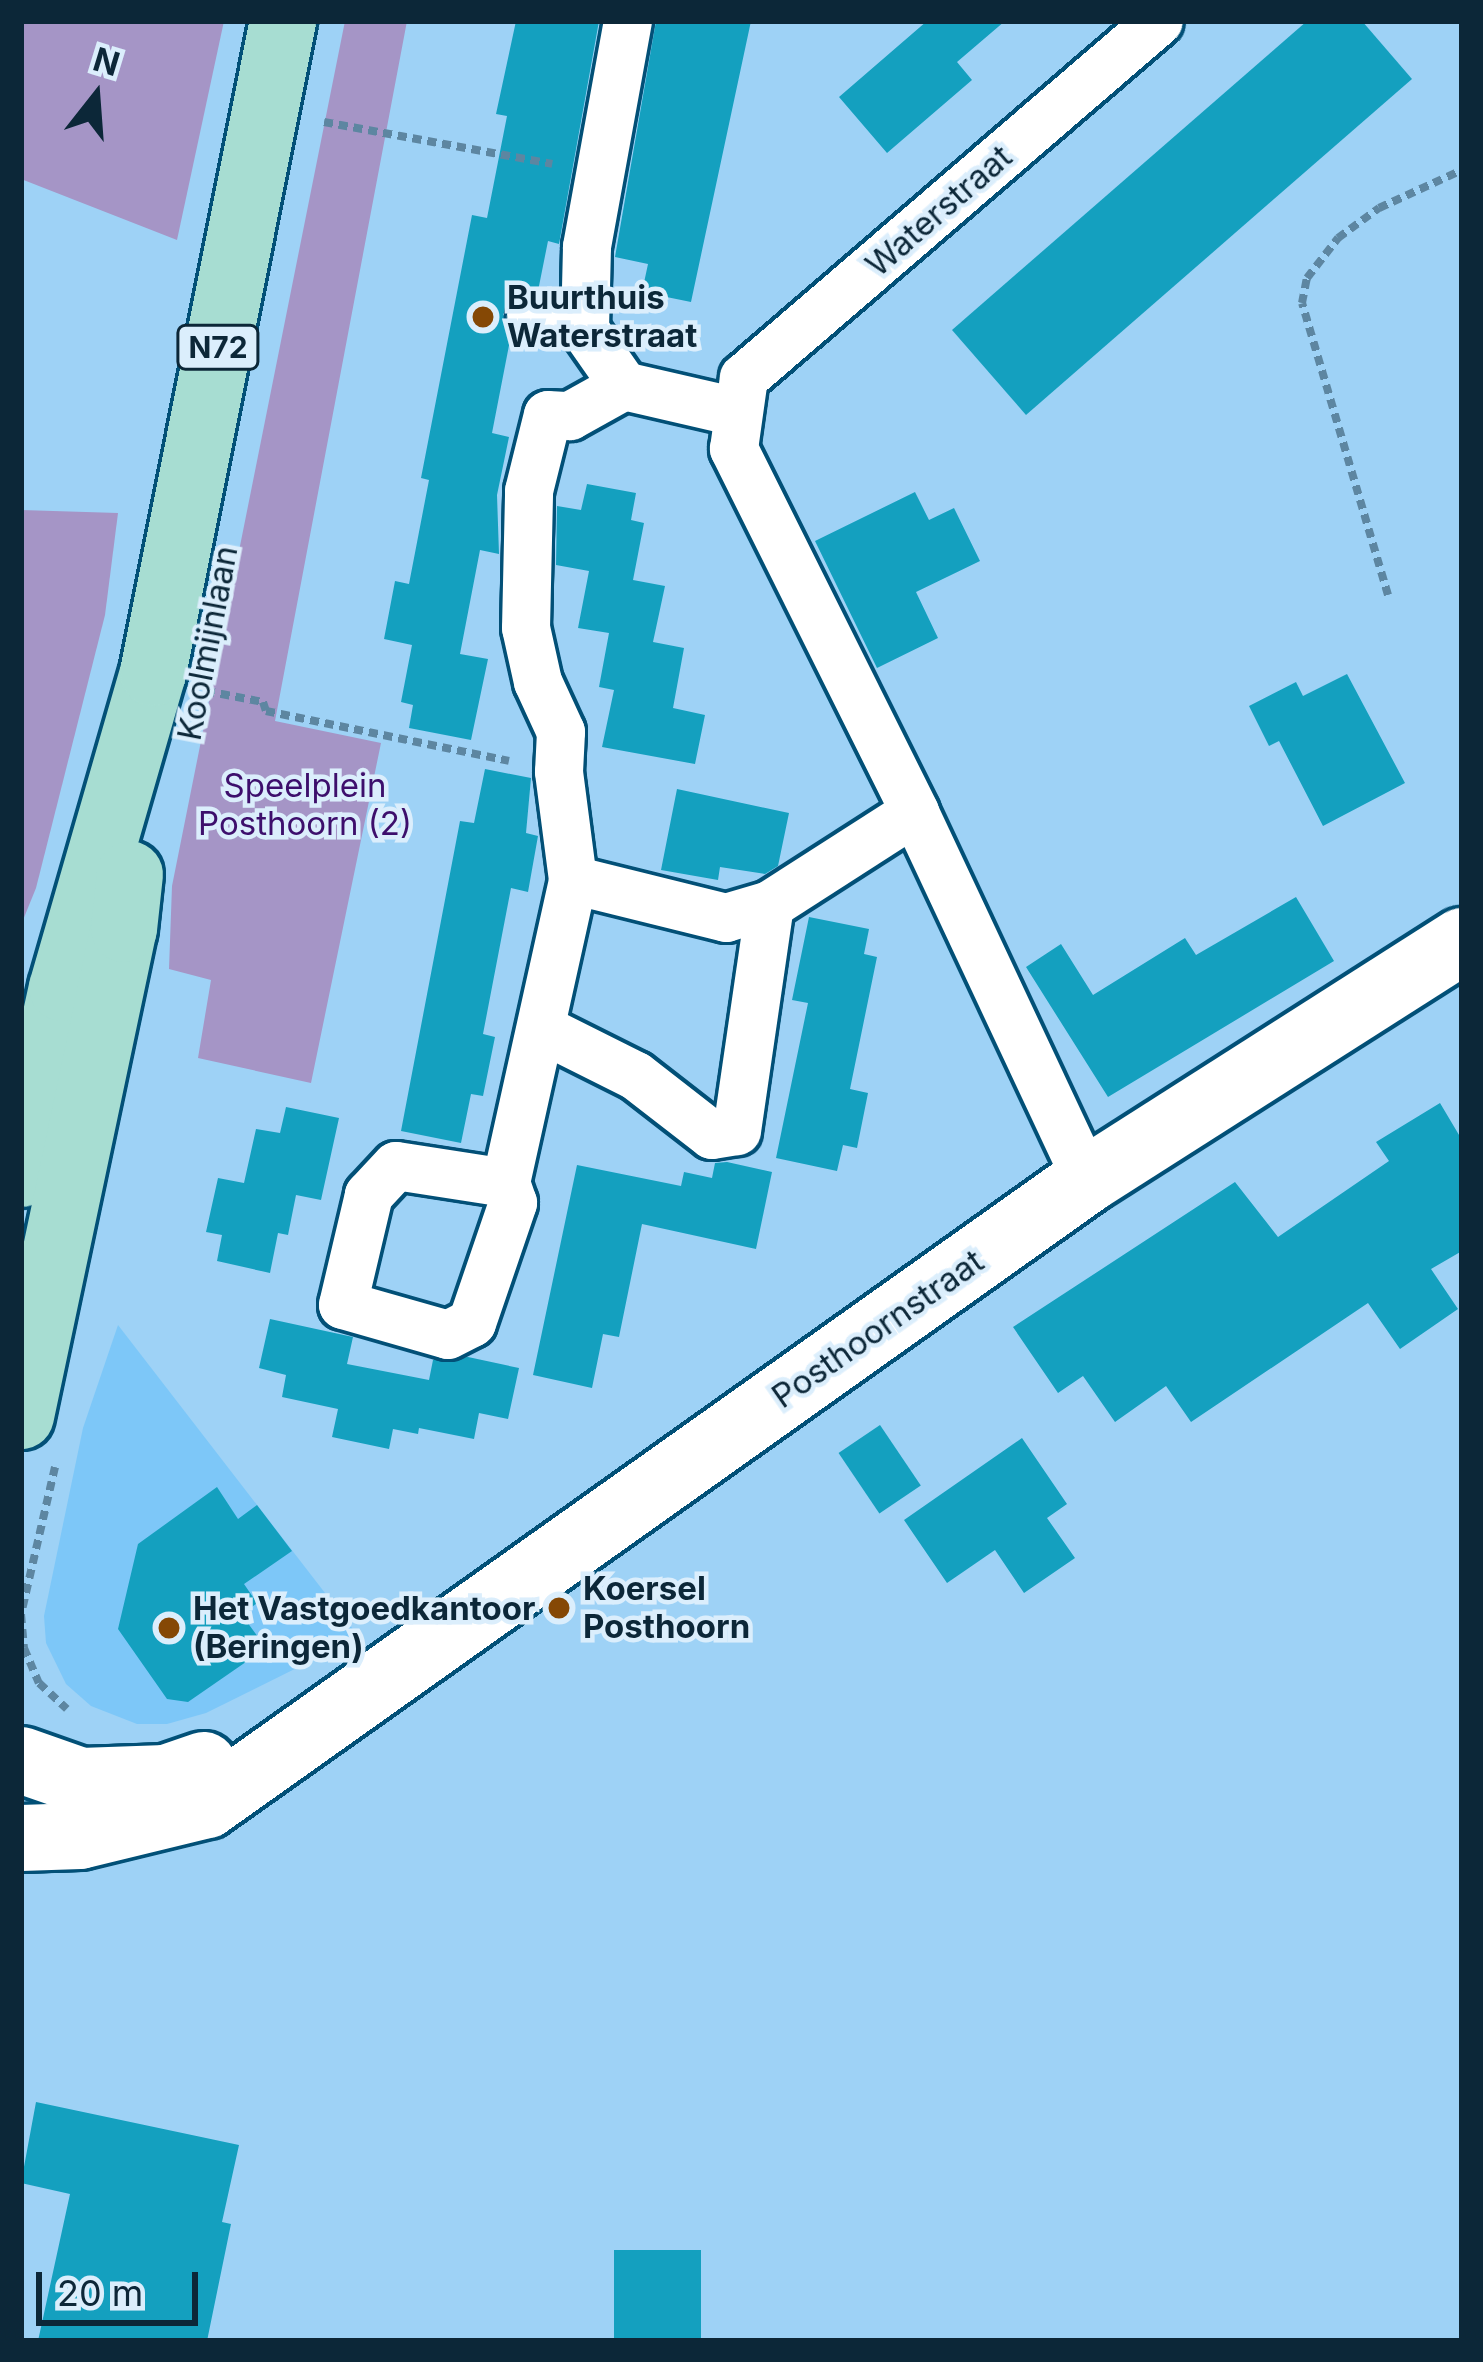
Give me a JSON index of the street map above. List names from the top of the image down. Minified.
{"streets":{"main road":["N72","Koolmijnlaan"],"street":["Waterstraat","Posthoornstraat"]},"parks":["Speelplein Posthoorn (2)"],"places":["Buurthuis Waterstraat","Koersel Posthoorn","Het Vastgoedkantoor (Beringen)"],"scale_bar":"20 m","north":"top"}
